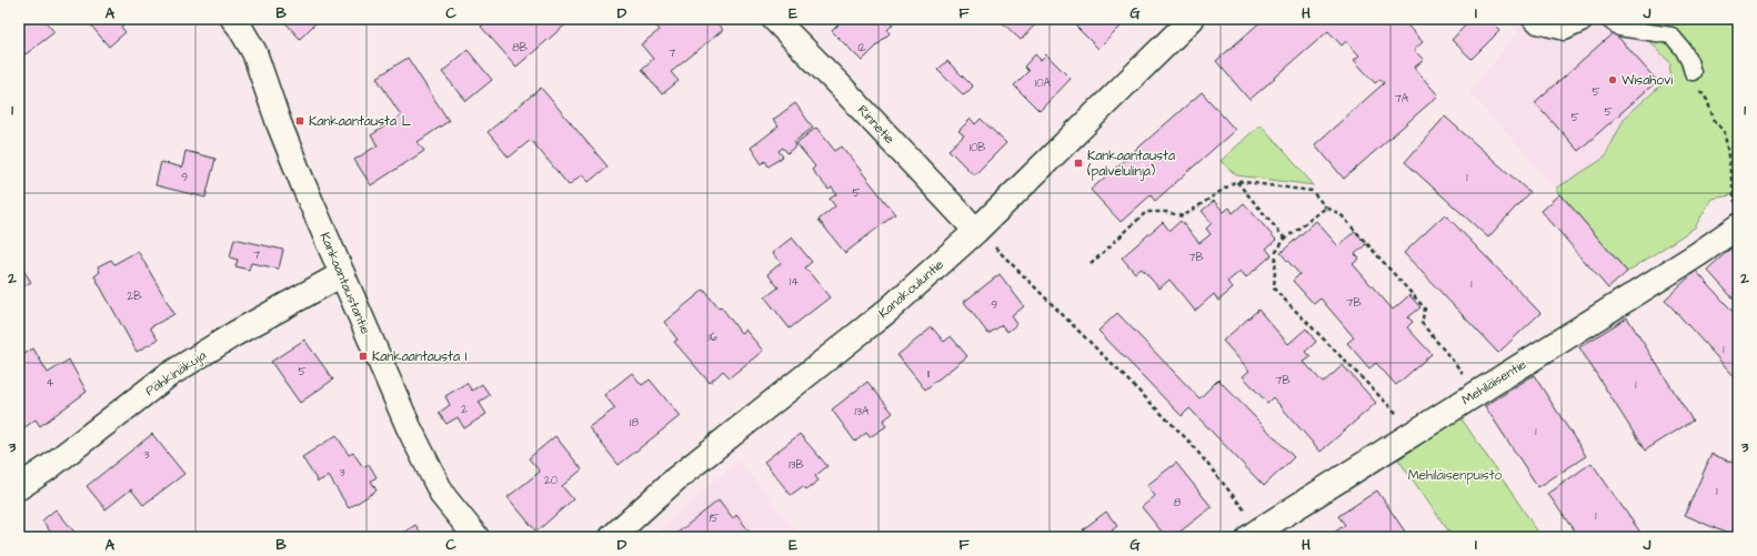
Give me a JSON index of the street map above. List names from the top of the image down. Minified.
{"streets":{"street":["Rinnetie","Kankaantaustantie","Kanakouluntie","Pähkinäkuja","Mehiläisentie"]},"crossings":[["Rinnetie","Kanakouluntie"],["Kankaantaustantie","Pähkinäkuja"]],"parks":["Mehiläisenpuisto"],"places":{"other":["Wisahovi"],"transit":["Kankaantausta L","Kankaantausta (palvelulinja)","Kankaantausta I"]},"house_numbers":["8B","12","7","10A","5","7A","5","5","10B","9","1","5","7","7B","14","1","2B","7B","9","16","1","5","11","7B","4","1","2","13A","18","1","3","13B","3","20","1","8","1","15"],"grid":{"columns":["A","B","C","D","E","F","G","H","I","J"],"rows":["1","2","3"]}}
